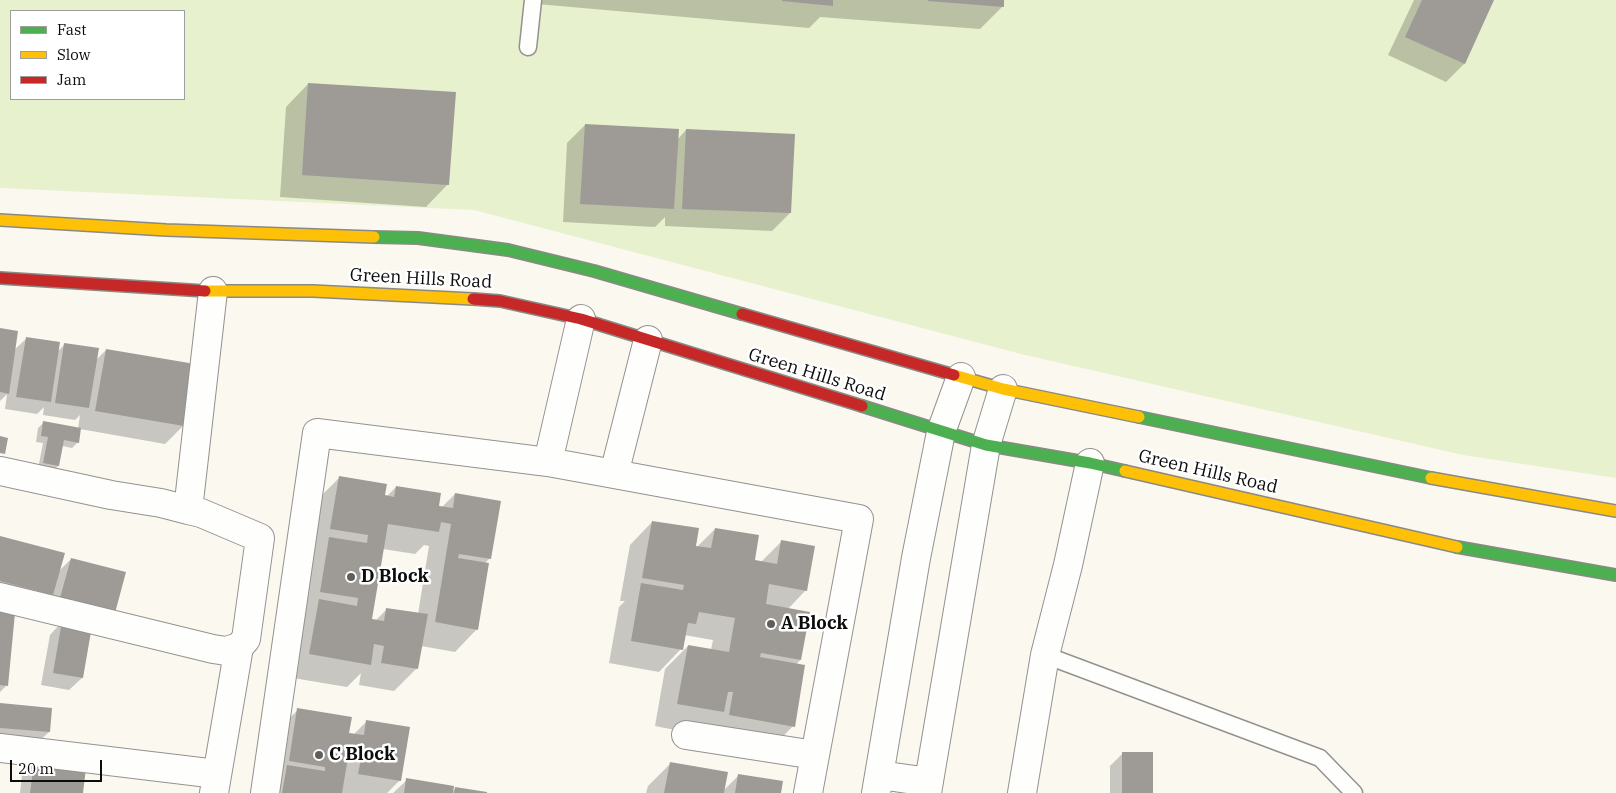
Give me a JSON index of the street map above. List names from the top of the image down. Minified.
{"streets":{"street":["Green Hills Road"]},"places":["D Block","A Block","C Block"],"legend":["Fast","Slow","Jam"],"scale_bar":"20 m"}
